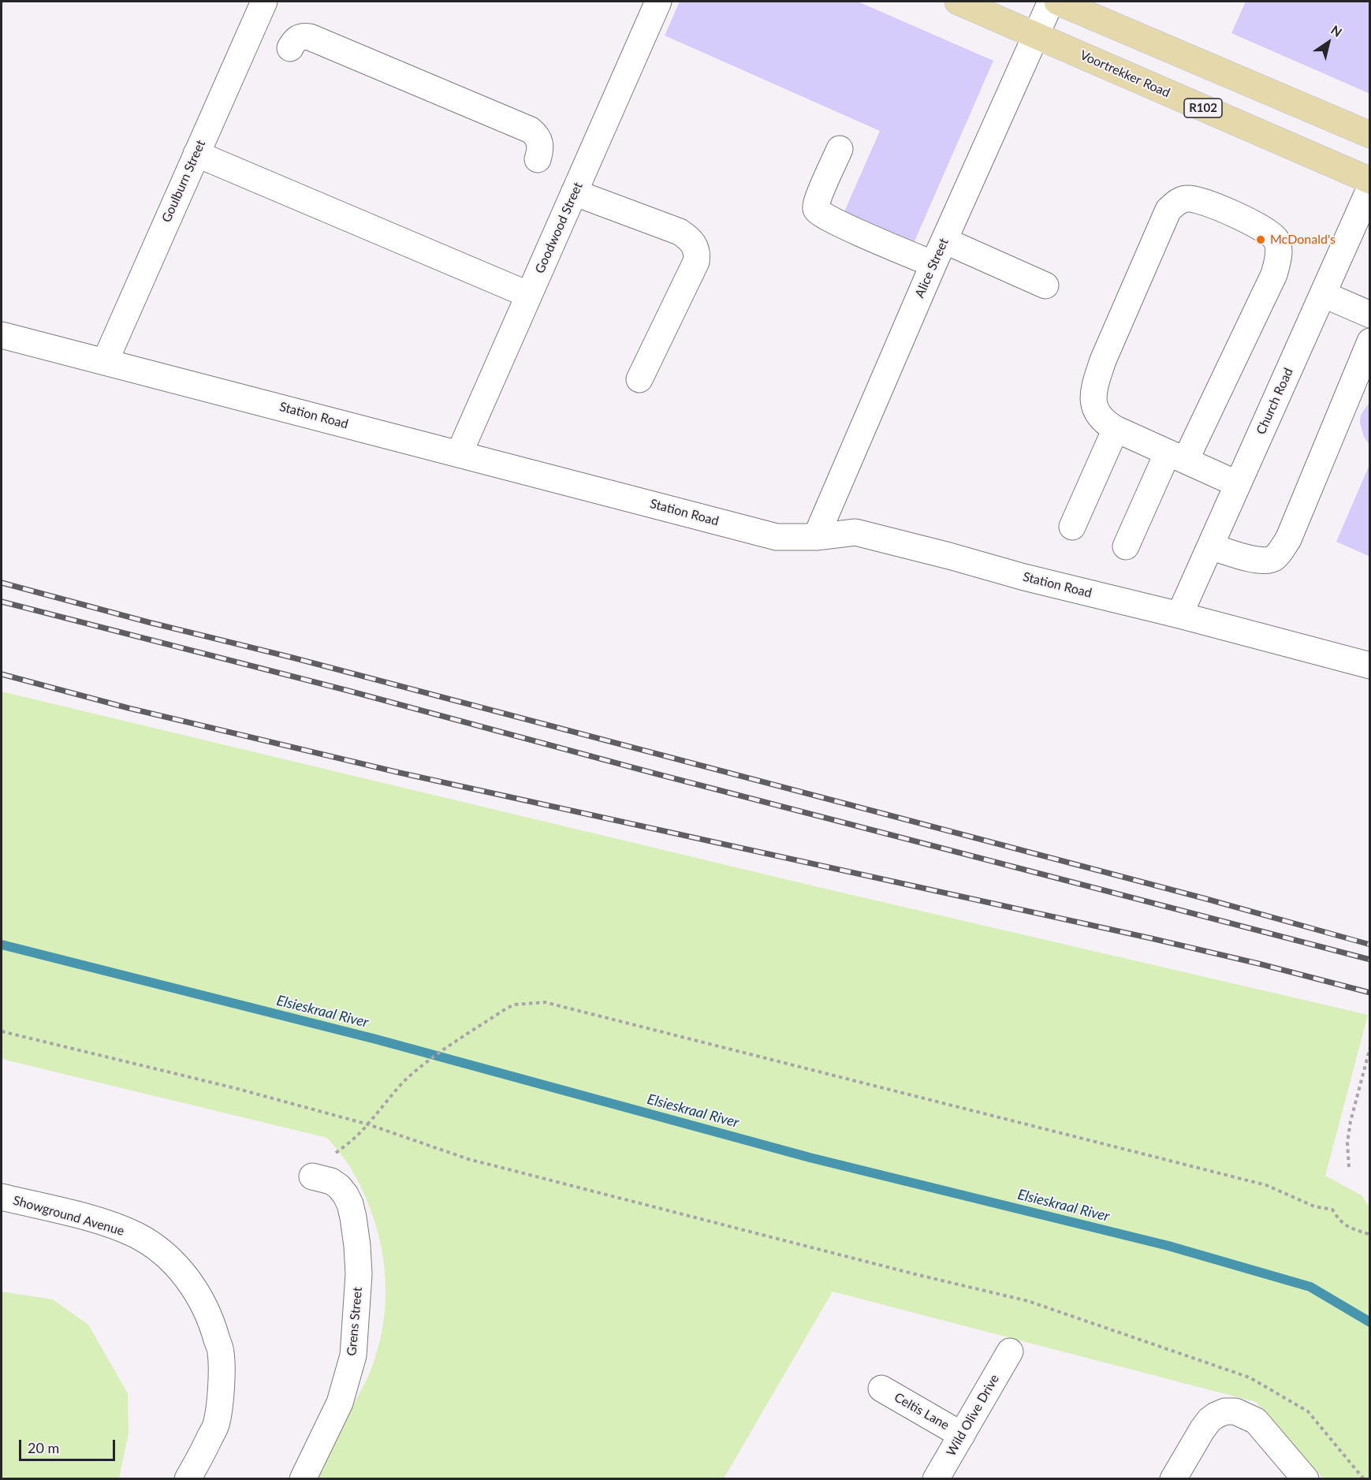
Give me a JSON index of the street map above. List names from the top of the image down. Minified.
{"streets":{"main road":["Voortrekker Road","R102"],"street":["Goulburn Street","Goodwood Street","Alice Street","Church Road","Station Road","Showground Avenue","Grens Street","Celtis Lane","Wild Olive Drive"]},"crossings":[["Voortrekker Road","Alice Street"],["Goulburn Street","Station Road"],["Goodwood Street","Station Road"],["Alice Street","Station Road"],["Church Road","Station Road"],["Celtis Lane","Wild Olive Drive"]],"water":["Elsieskraal River"],"places":["McDonald's"],"scale_bar":"20 m","north":"top right"}
